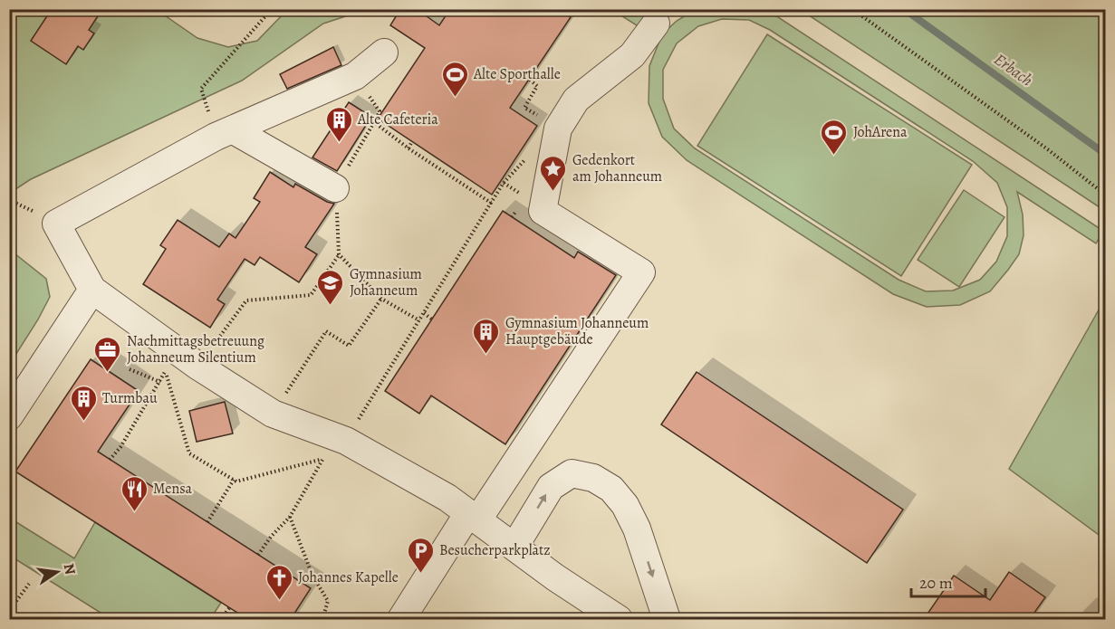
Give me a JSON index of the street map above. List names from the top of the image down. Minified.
{"water":["Erbach"],"places":{"sports":["Alte Sporthalle","JohArena"],"building":["Alte Cafeteria","Gymnasium Johanneum Hauptgebäude","Turmbau"],"place":["Gedenkort am Johanneum"],"school or university":["Gymnasium Johanneum"],"office":["Nachmittagsbetreuung Johanneum Silentium"],"restaurant":["Mensa"],"parking":["Besucherparkplatz"],"church":["Johannes Kapelle"]},"scale_bar":"20 m","north":"right"}
